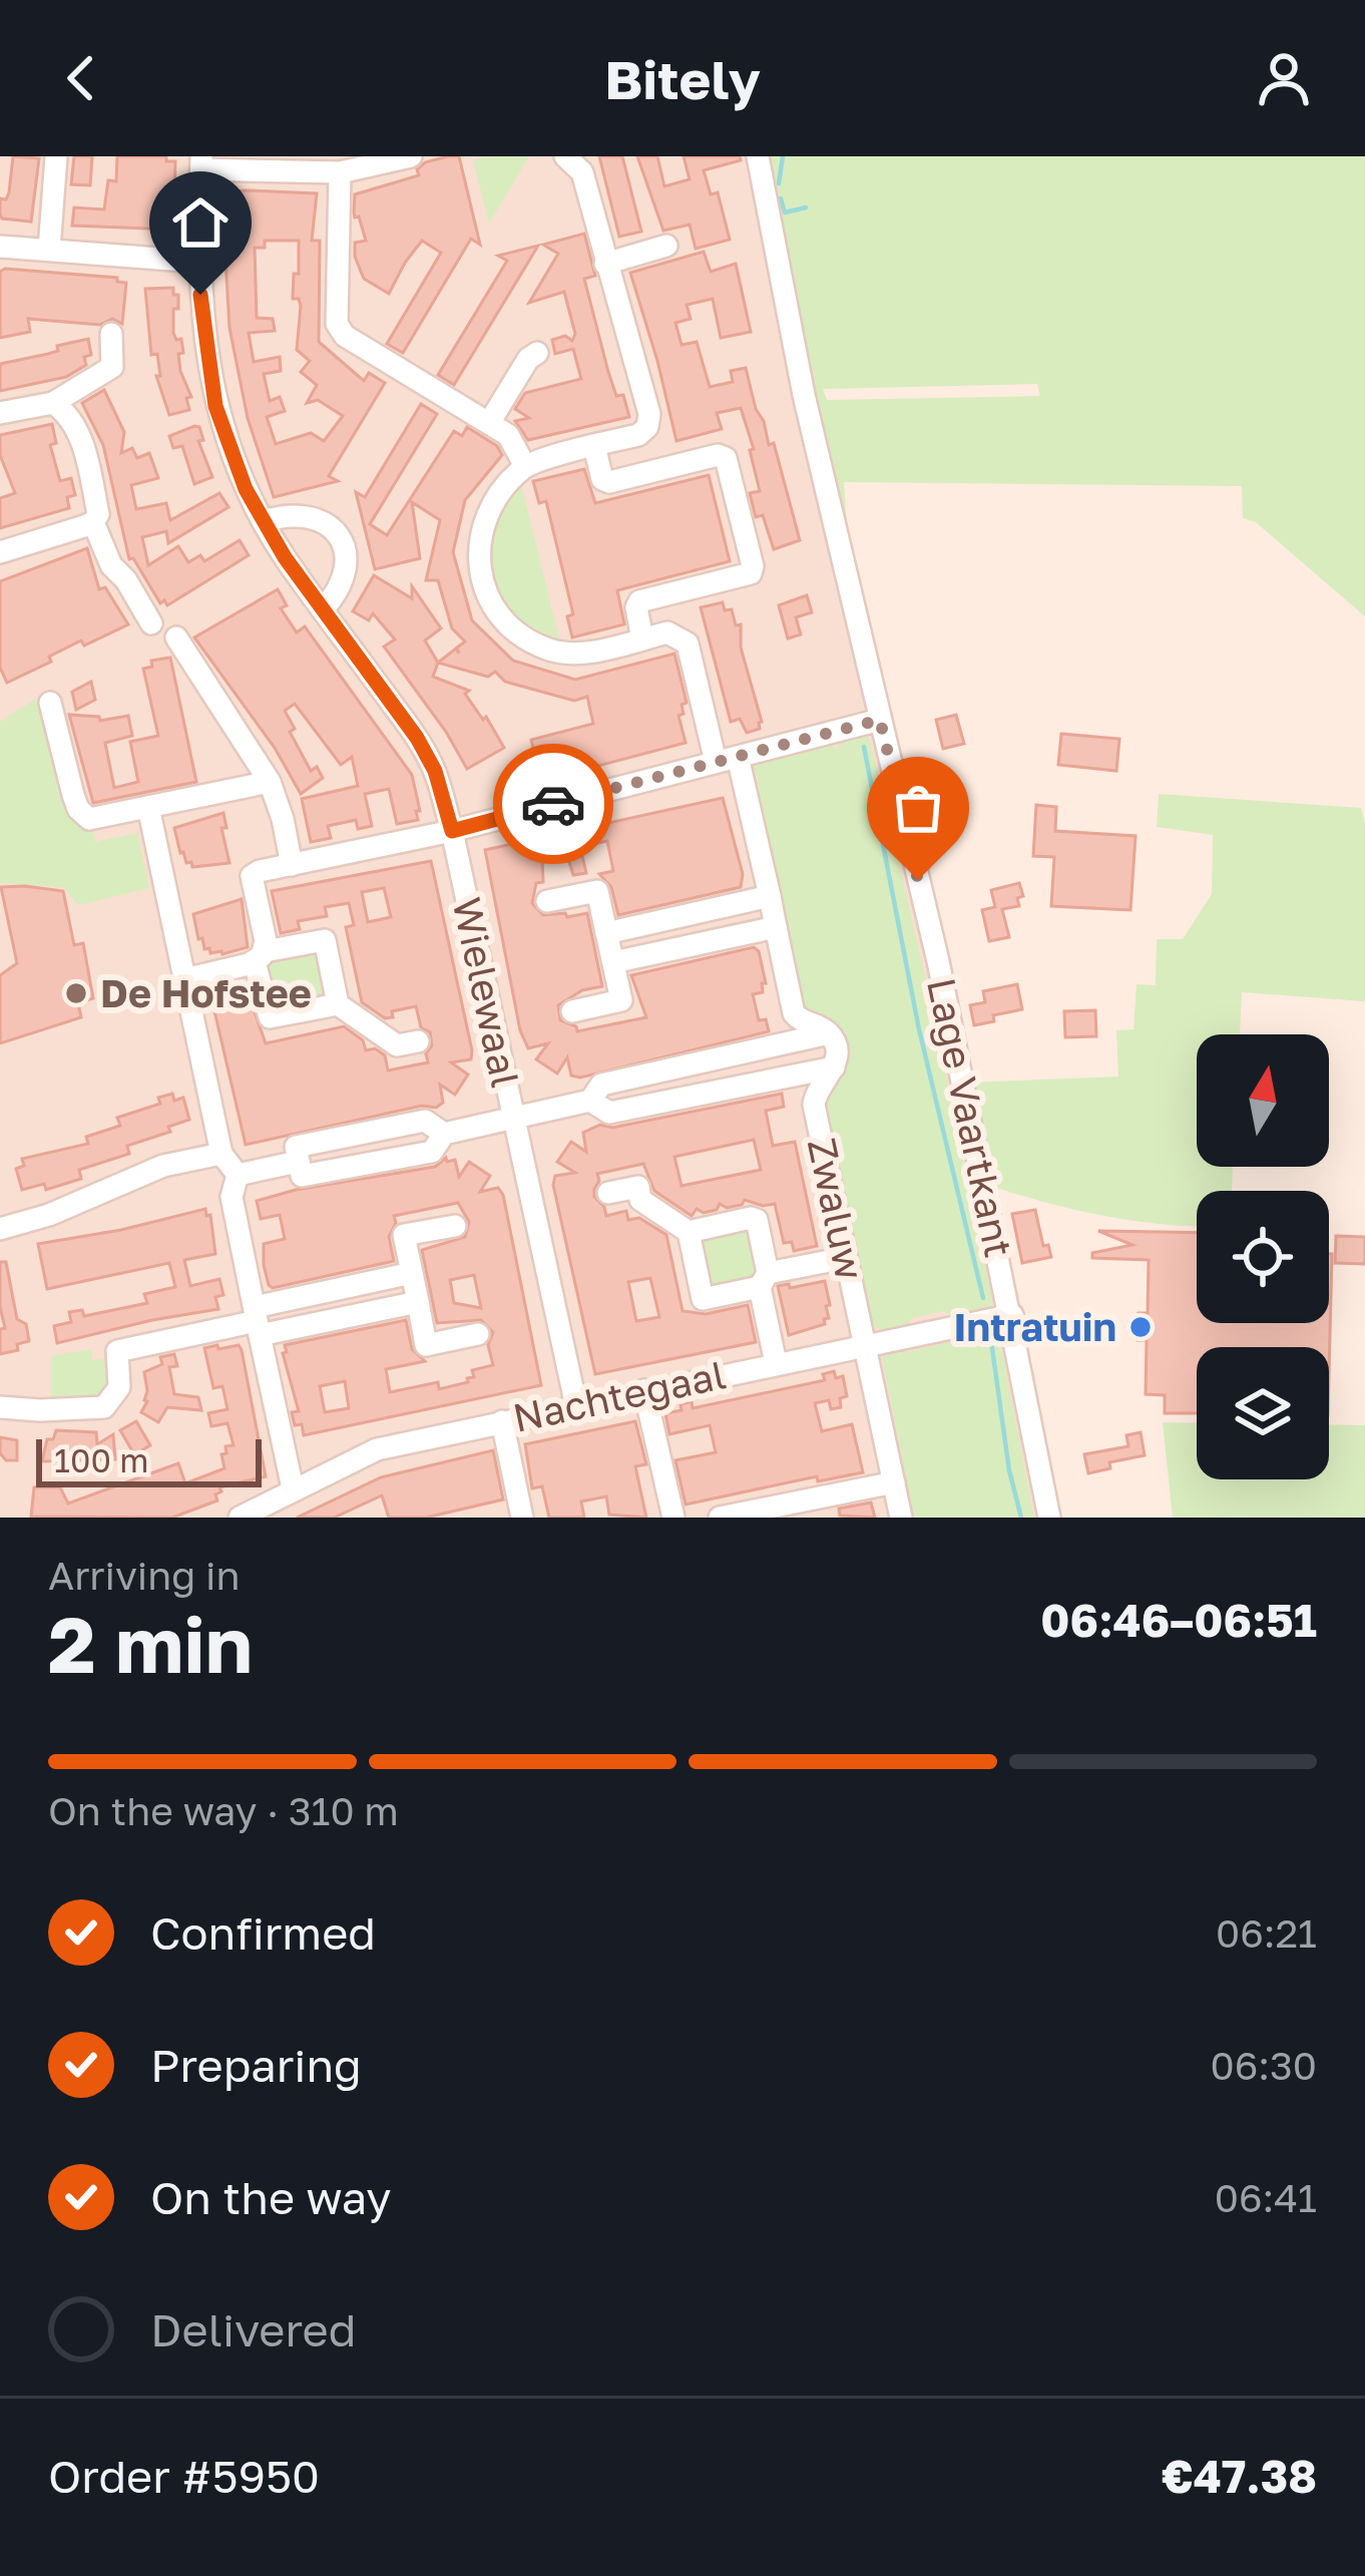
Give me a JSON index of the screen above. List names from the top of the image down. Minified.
{"streets":{"street":["Wielewaal","Lage Vaartkant","Zwaluw","Nachtegaal"]},"crossings":[["Wielewaal","Nachtegaal"],["Lage Vaartkant","Nachtegaal"],["Zwaluw","Nachtegaal"]],"places":["De Hofstee","Intratuin"],"scale_bar":"100 m","north":"top","page":{"header":"Bitely","scale":"100 m","heading":["2 min","Arriving in","06:46–06:51"],"panel":["Order #5950","€47.38"],"bar":"On the way · 310 m","list":[["Confirmed","06:21"],["Preparing","06:30"],["On the way","06:41"],"Delivered"]}}
